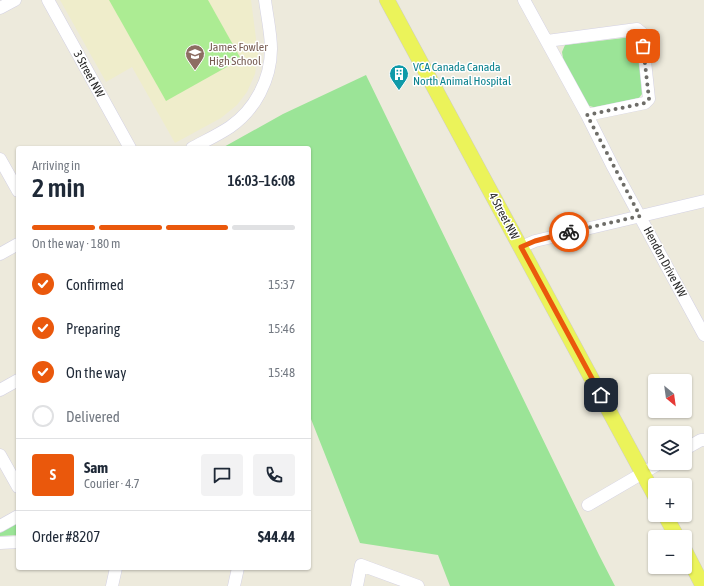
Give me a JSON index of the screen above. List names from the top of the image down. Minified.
{"streets":{"main road":["4 Street NW"],"street":["3 Street NW","Hendon Drive NW"]},"places":{"school or university":["James Fowler High School"],"building":["VCA Canada Canada North Animal Hospital"]},"north":"bottom right","page":{"heading":["2 min","Arriving in","16:03–16:08"],"panel":["Sam","Courier · 4.7","Order #8207","$44.44"],"bar":"On the way · 180 m","list":[["Confirmed","15:37"],["Preparing","15:46"],["On the way","15:48"],"Delivered"],"map_buttons":["+","−"],"round":"S"}}
